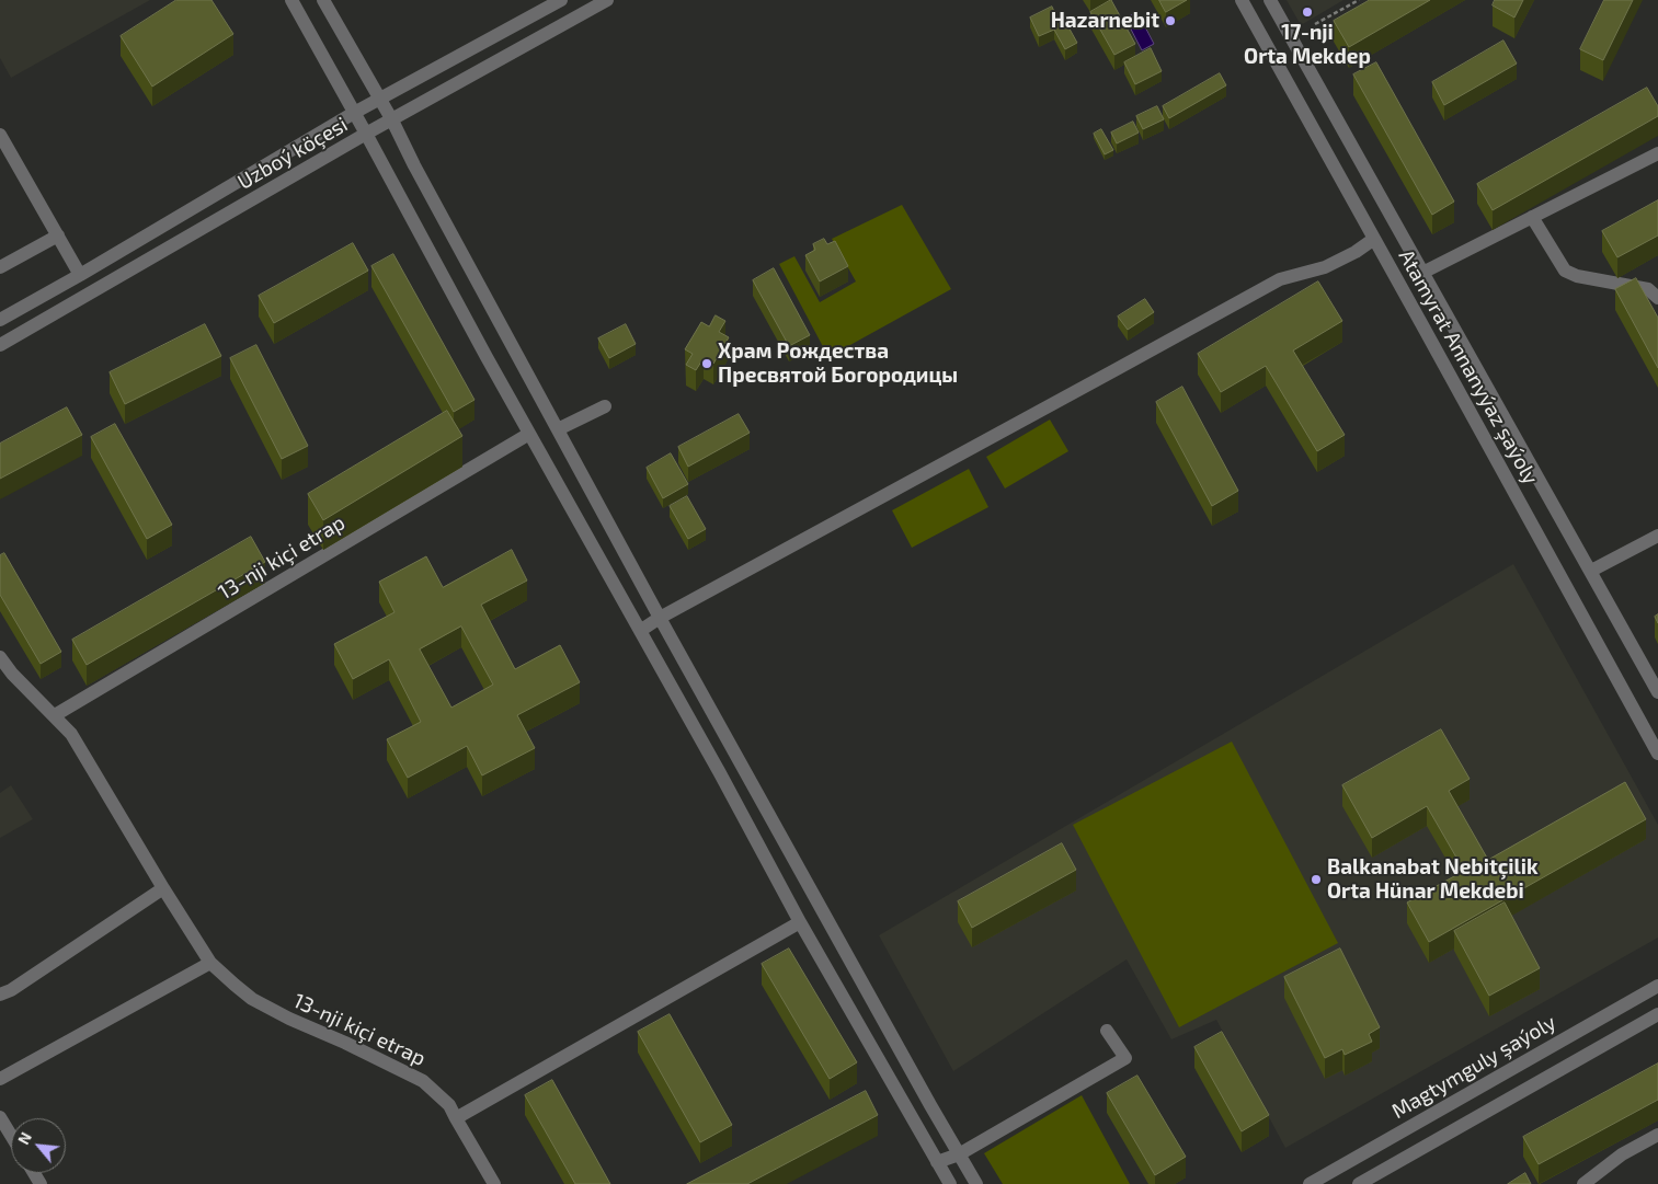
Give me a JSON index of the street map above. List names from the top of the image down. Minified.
{"streets":{"street":["Uzboý köçesi","Atamyrat Annanyýaz şaýoly","13-nji kiçi etrap","Magtymguly şaýoly"]},"places":["17-nji Orta Mekdep","Hazarnebit","Храм Рождества Пресвятой Богородицы","Balkanabat Nebitçilik Orta Hünar Mekdebi"],"north":"top left"}
